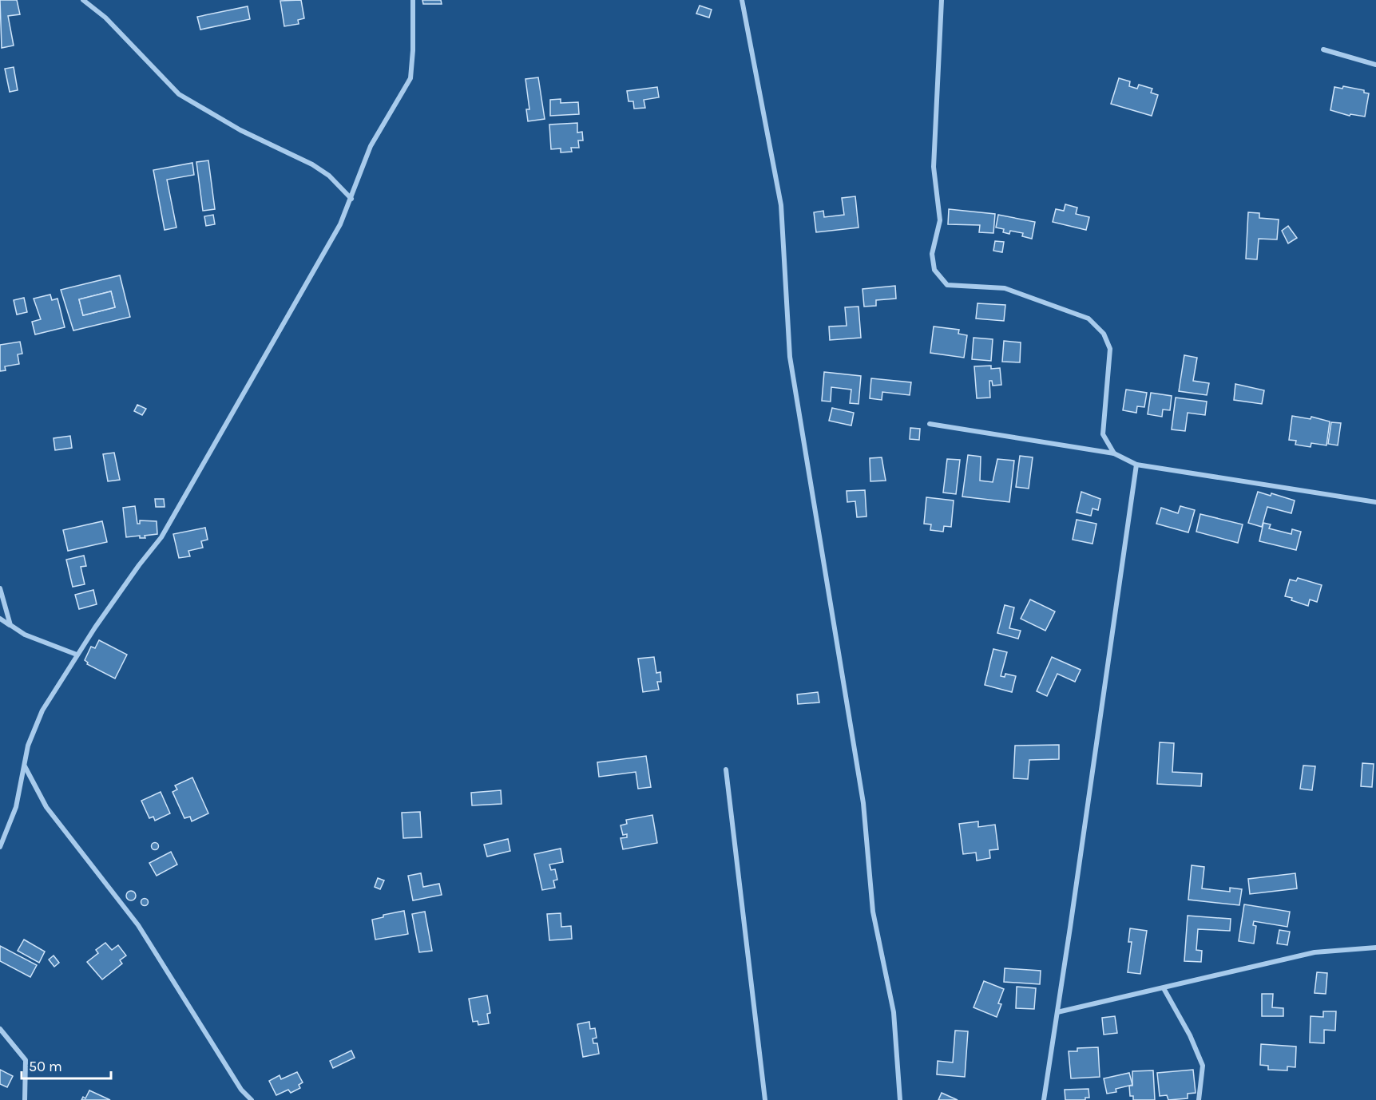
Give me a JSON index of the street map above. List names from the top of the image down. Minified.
{"scale_bar":"50 m"}
